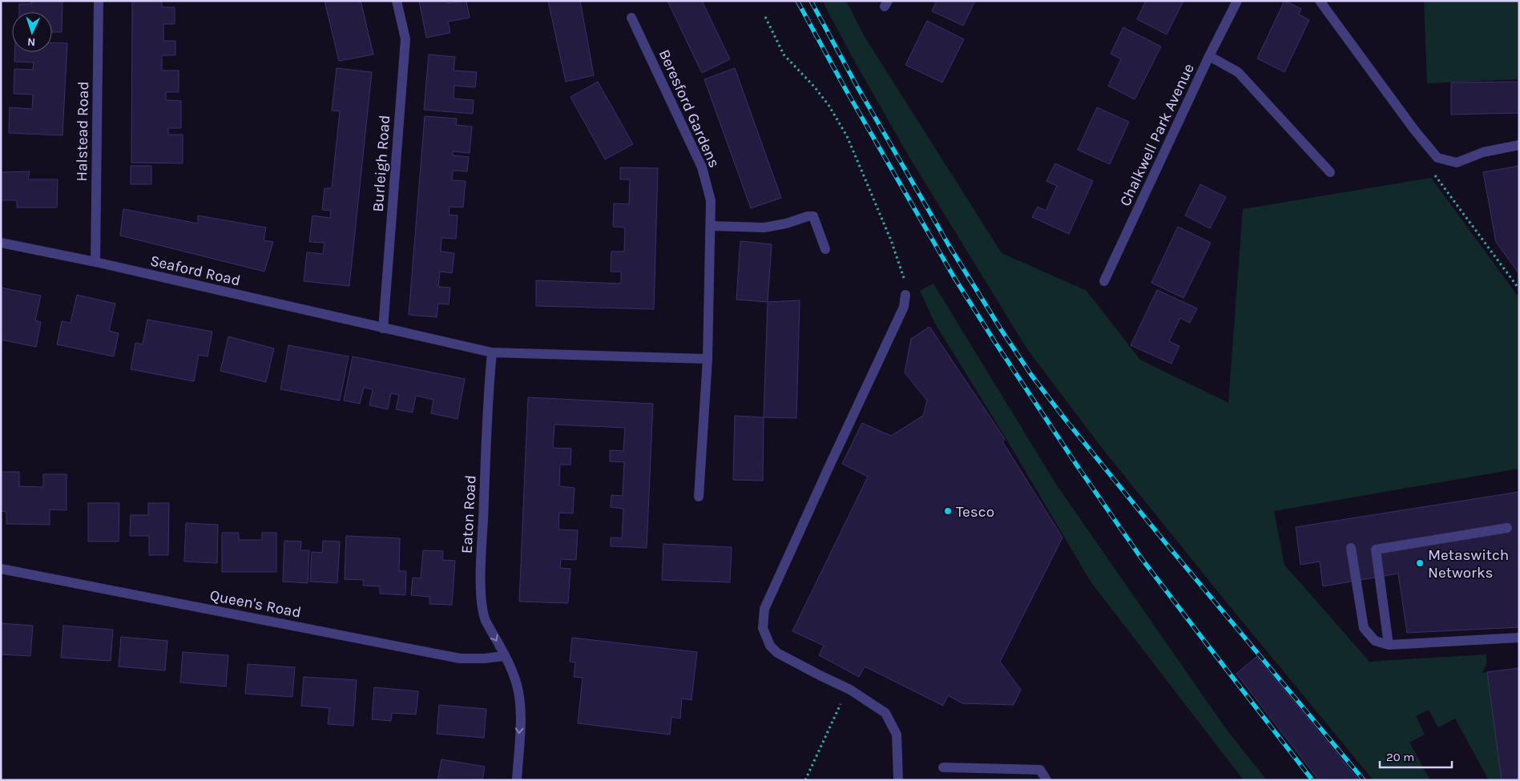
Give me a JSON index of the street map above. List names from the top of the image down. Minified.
{"streets":{"street":["Beresford Gardens","Halstead Road","Chalkwell Park Avenue","Burleigh Road","Seaford Road","Eaton Road","Queen's Road"]},"crossings":[["Halstead Road","Seaford Road"],["Burleigh Road","Seaford Road"],["Eaton Road","Queen's Road"]],"one_way":["Eaton Road"],"places":["Tesco","Metaswitch Networks"],"scale_bar":"20 m","north":"bottom"}
